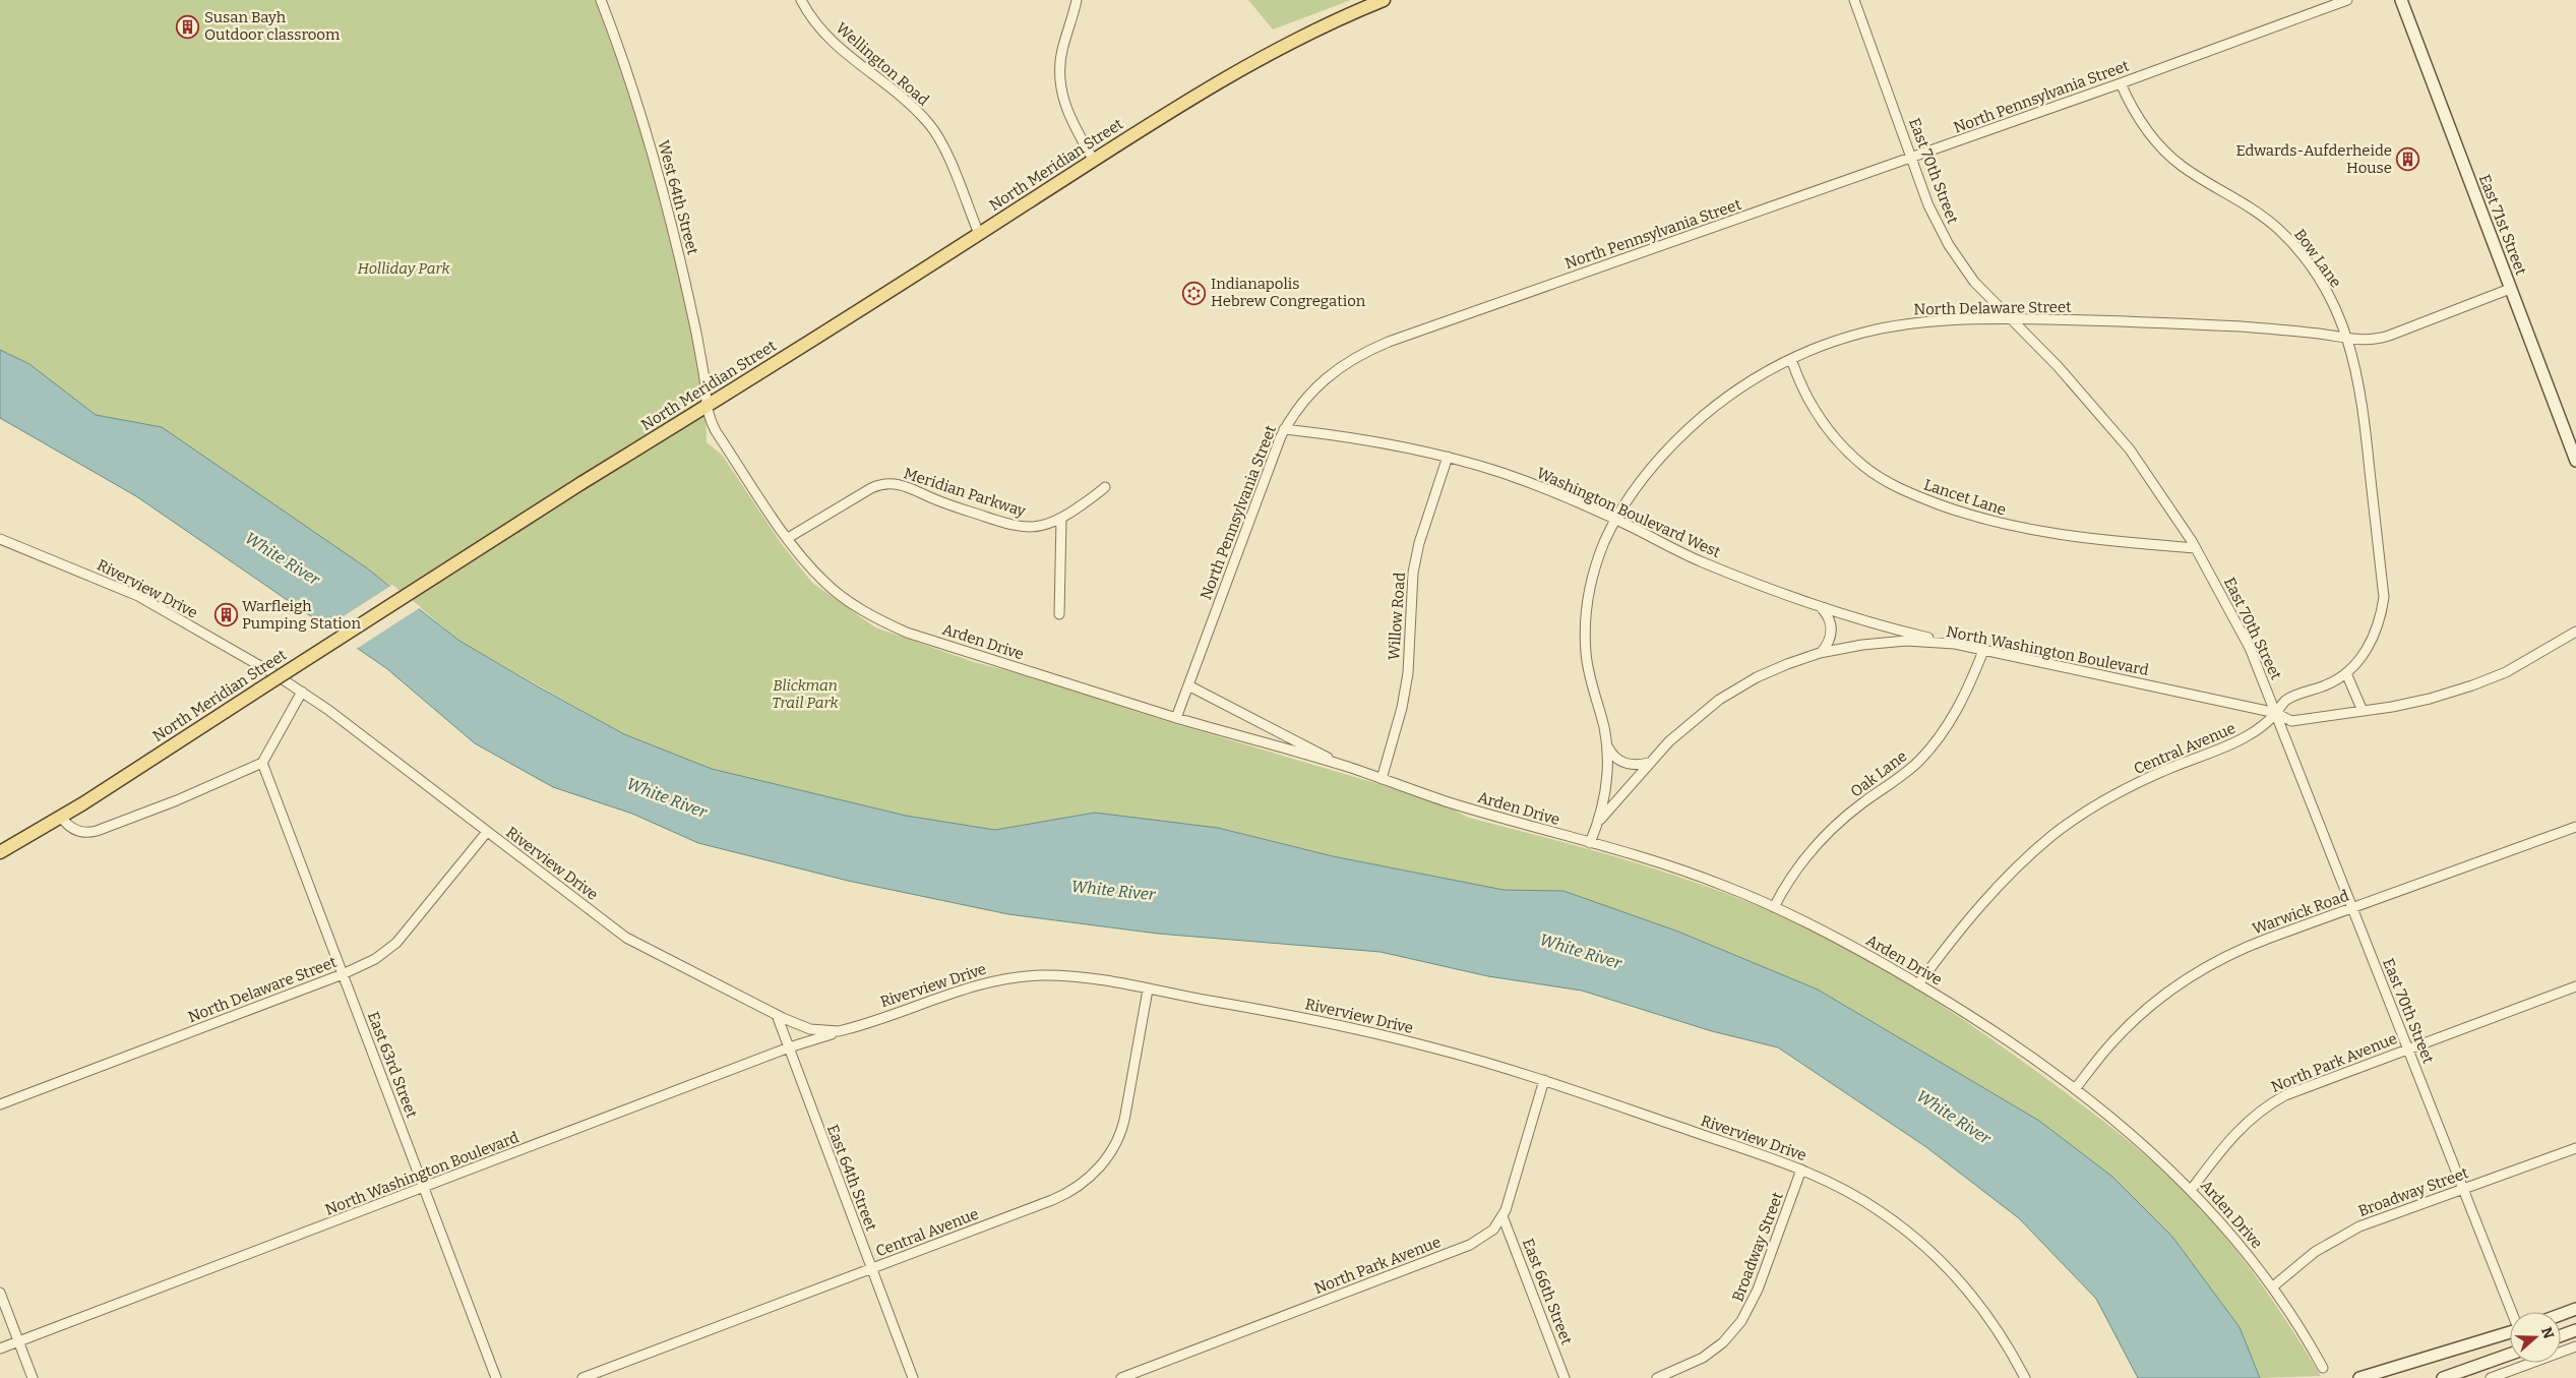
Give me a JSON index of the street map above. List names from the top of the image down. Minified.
{"streets":{"main road":["North Meridian Street","East 71st Street"],"street":["Wellington Road","North Pennsylvania Street","East 70th Street","West 64th Street","Bow Lane","North Delaware Street","Meridian Parkway","Lancet Lane","Washington Boulevard West","Riverview Drive","Willow Road","Arden Drive","North Washington Boulevard","Central Avenue","Oak Lane","Warwick Road","North Park Avenue","East 63rd Street","East 64th Street","Broadway Street","East 66th Street"]},"crossings":[["Wellington Road","North Meridian Street"],["North Pennsylvania Street","East 70th Street"],["North Pennsylvania Street","Bow Lane"],["North Pennsylvania Street","Washington Boulevard West"],["North Pennsylvania Street","Arden Drive"],["North Meridian Street","West 64th Street"],["North Meridian Street","Arden Drive"],["East 70th Street","North Delaware Street"],["East 70th Street","Lancet Lane"],["East 70th Street","North Washington Boulevard"],["East 70th Street","Central Avenue"],["East 70th Street","Warwick Road"],["East 70th Street","North Park Avenue"],["East 70th Street","Broadway Street"],["West 64th Street","Arden Drive"],["Bow Lane","North Delaware Street"],["North Delaware Street","Lancet Lane"],["North Delaware Street","Washington Boulevard West"],["North Delaware Street","Riverview Drive"],["North Delaware Street","Arden Drive"],["North Delaware Street","North Washington Boulevard"],["North Delaware Street","East 63rd Street"],["Meridian Parkway","Arden Drive"],["Washington Boulevard West","Willow Road"],["Washington Boulevard West","North Washington Boulevard"],["Riverview Drive","North Washington Boulevard"],["Riverview Drive","Central Avenue"],["Riverview Drive","North Park Avenue"],["Riverview Drive","East 64th Street"],["Riverview Drive","Broadway Street"],["Willow Road","Arden Drive"],["Arden Drive","Central Avenue"],["Arden Drive","Oak Lane"],["Arden Drive","Warwick Road"],["Arden Drive","North Park Avenue"],["Arden Drive","Broadway Street"],["North Washington Boulevard","Central Avenue"],["North Washington Boulevard","Oak Lane"],["North Washington Boulevard","East 63rd Street"],["North Washington Boulevard","East 64th Street"],["Central Avenue","East 64th Street"],["North Park Avenue","East 66th Street"]],"water":["White River"],"parks":["Holliday Park","Blickman Trail Park"],"places":{"building":["Susan Bayh Outdoor classroom","Edwards-Aufderheide House","Warfleigh Pumping Station"],"synagogue":["Indianapolis Hebrew Congregation"]},"north":"right"}
